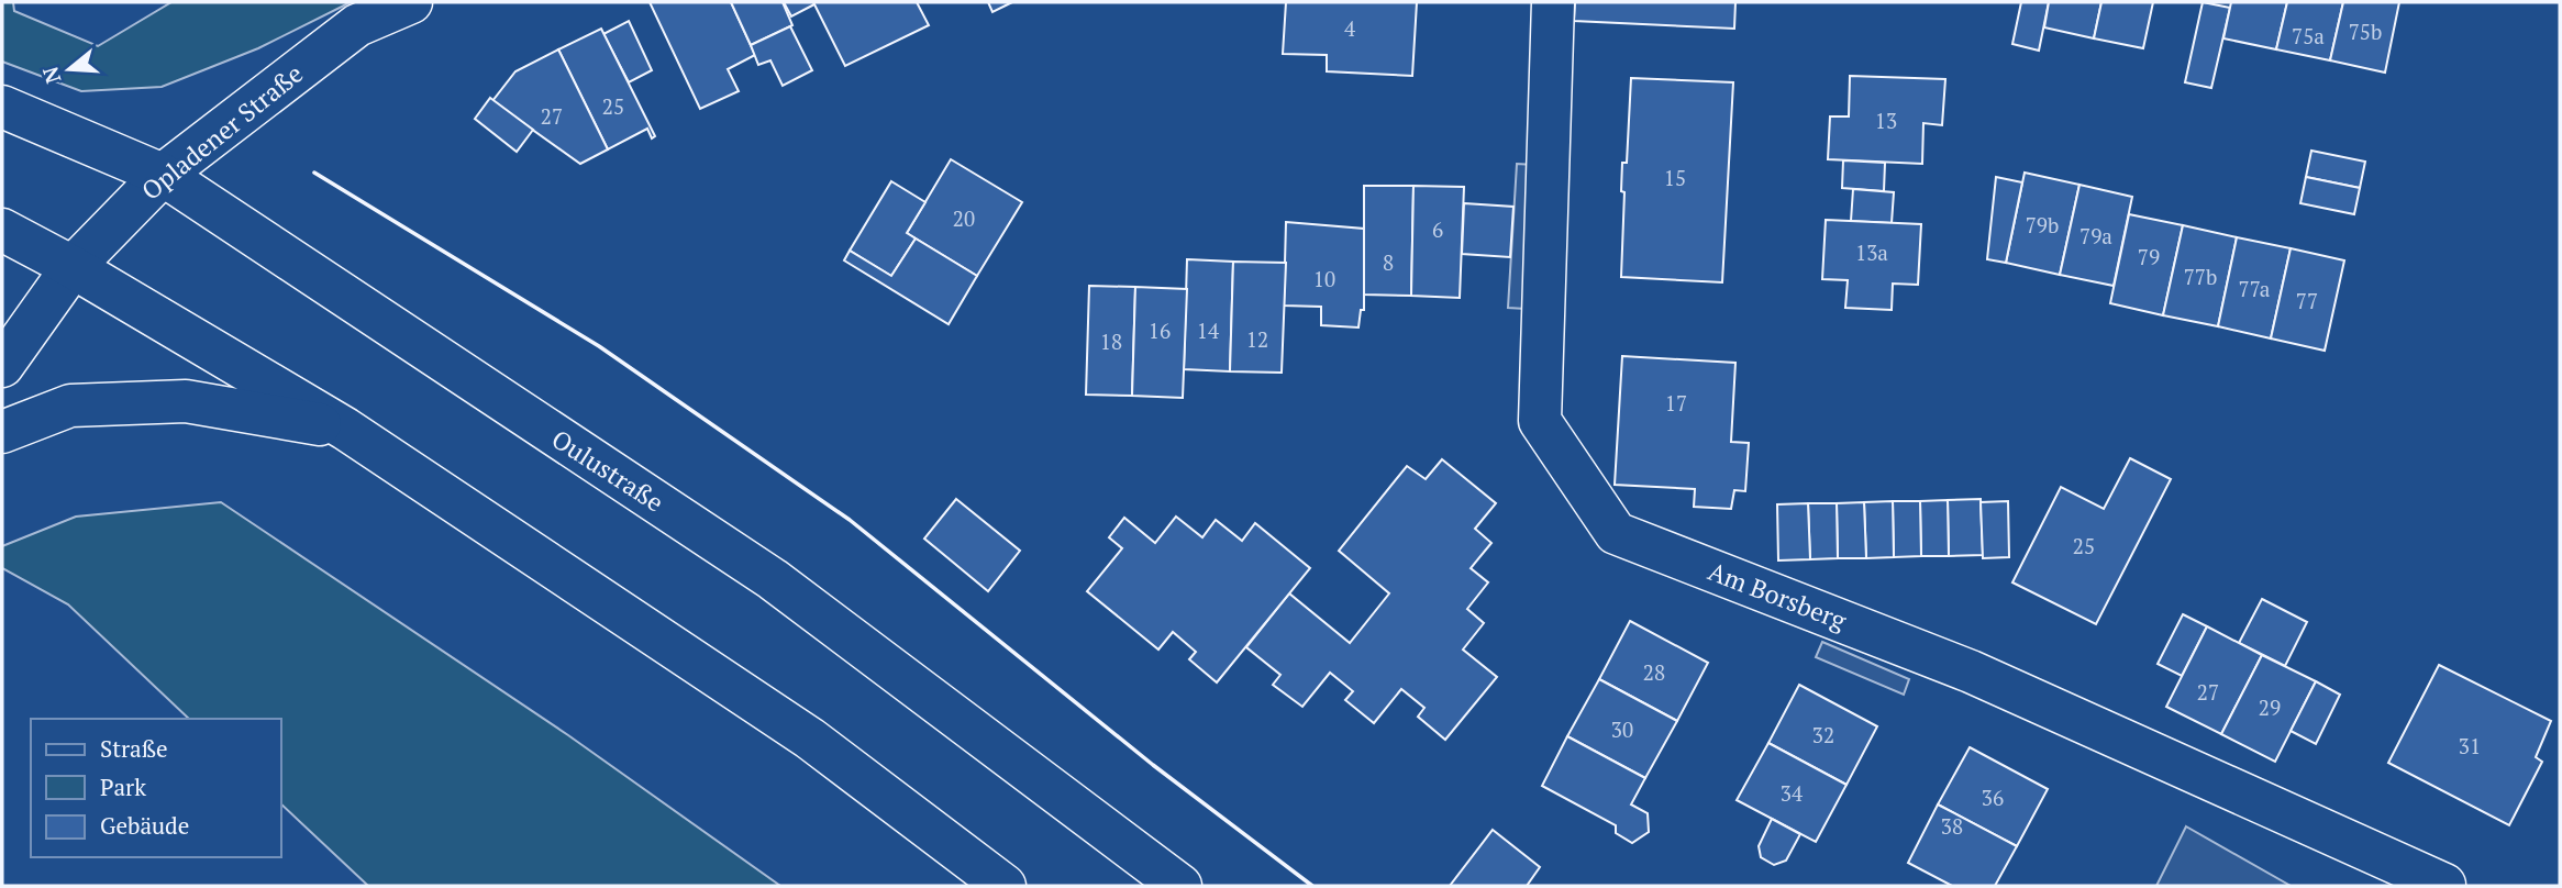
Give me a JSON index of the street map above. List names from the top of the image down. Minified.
{"streets":{"main road":["Opladener Straße","Oulustraße","Am Borsberg"]},"crossings":[["Opladener Straße","Oulustraße"]],"house_numbers":["4","75b","75a","25","27","13","15","20","79b","6","79a","13a","79","8","77b","10","77a","77","16","14","12","18","17","25","28","27","29","30","32","31","34","36","38"],"legend":["Straße","Park","Gebäude"],"north":"left"}
